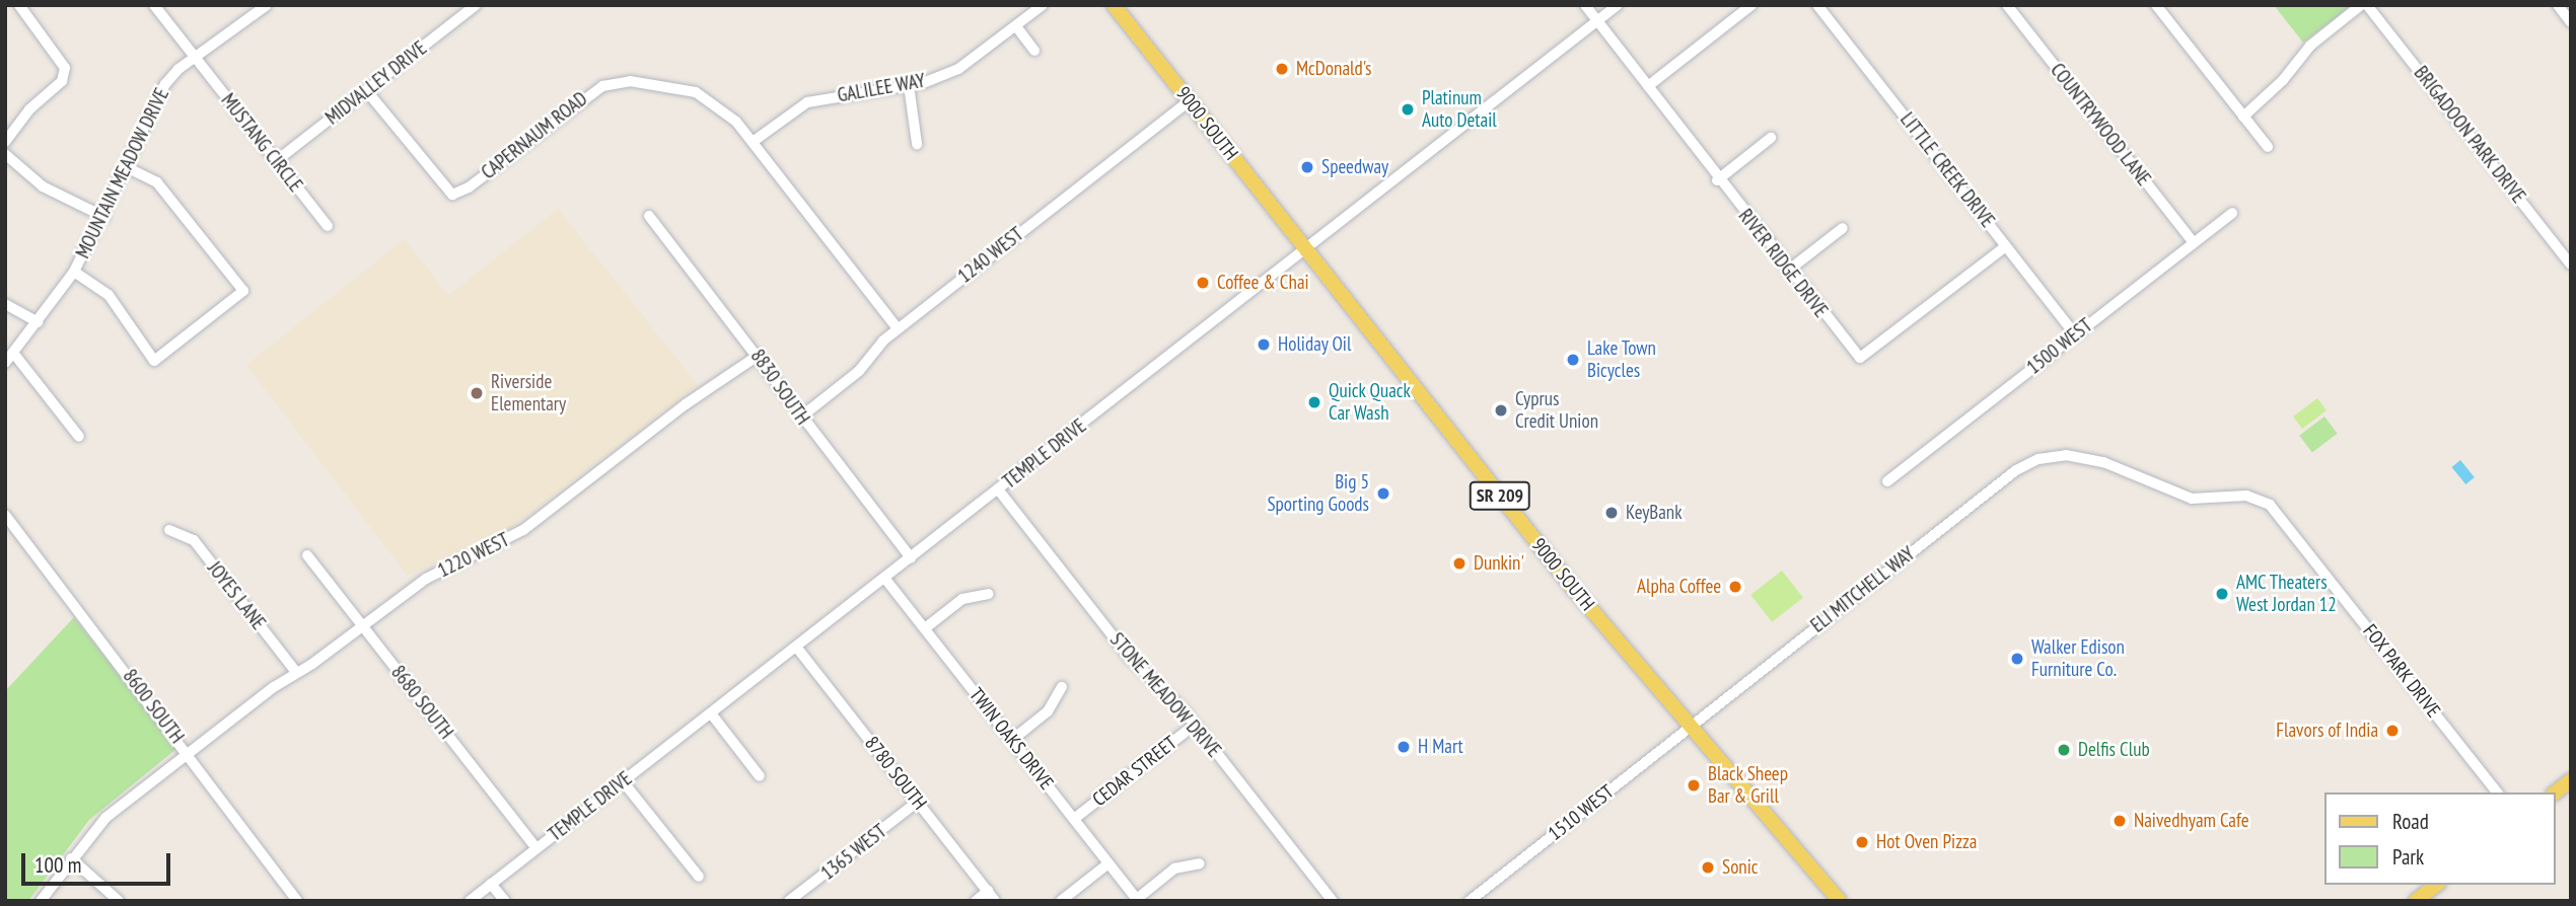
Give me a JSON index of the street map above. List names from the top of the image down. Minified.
{"streets":{"main road":["9000 SOUTH","SR 209"],"street":["MIDVALLEY DRIVE","GALILEE WAY","COUNTRYWOOD LANE","BRIGADOON PARK DRIVE","CAPERNAUM ROAD","MUSTANG CIRCLE","LITTLE CREEK DRIVE","MOUNTAIN MEADOW DRIVE","1240 WEST","RIVER RIDGE DRIVE","1500 WEST","8830 SOUTH","TEMPLE DRIVE","1220 WEST","ELI MITCHELL WAY","JOYES LANE","FOX PARK DRIVE","STONE MEADOW DRIVE","8680 SOUTH","8600 SOUTH","TWIN OAKS DRIVE","CEDAR STREET","8780 SOUTH","1510 WEST","1365 WEST"]},"crossings":[["MIDVALLEY DRIVE","CAPERNAUM ROAD"],["MIDVALLEY DRIVE","MUSTANG CIRCLE"],["GALILEE WAY","CAPERNAUM ROAD"],["9000 SOUTH","1240 WEST"],["9000 SOUTH","TEMPLE DRIVE"],["9000 SOUTH","ELI MITCHELL WAY"],["9000 SOUTH","1510 WEST"],["COUNTRYWOOD LANE","1500 WEST"],["CAPERNAUM ROAD","1240 WEST"],["MUSTANG CIRCLE","MOUNTAIN MEADOW DRIVE"],["LITTLE CREEK DRIVE","RIVER RIDGE DRIVE"],["LITTLE CREEK DRIVE","1500 WEST"],["1240 WEST","8830 SOUTH"],["RIVER RIDGE DRIVE","TEMPLE DRIVE"],["8830 SOUTH","TEMPLE DRIVE"],["8830 SOUTH","1220 WEST"],["TEMPLE DRIVE","STONE MEADOW DRIVE"],["TEMPLE DRIVE","8680 SOUTH"],["TEMPLE DRIVE","TWIN OAKS DRIVE"],["TEMPLE DRIVE","8780 SOUTH"],["1220 WEST","JOYES LANE"],["1220 WEST","8680 SOUTH"],["1220 WEST","8600 SOUTH"],["ELI MITCHELL WAY","FOX PARK DRIVE"],["ELI MITCHELL WAY","1510 WEST"],["STONE MEADOW DRIVE","CEDAR STREET"],["TWIN OAKS DRIVE","CEDAR STREET"],["8780 SOUTH","1365 WEST"]],"places":["McDonald's","Platinum Auto Detail","Speedway","Coffee & Chai","Holiday Oil","Lake Town Bicycles","Riverside Elementary","Quick Quack Car Wash","Cyprus Credit Union","Big 5 Sporting Goods","KeyBank","Dunkin'","Alpha Coffee","AMC Theaters West Jordan 12","Walker Edison Furniture Co.","Flavors of India","H Mart","Delfis Club","Black Sheep Bar & Grill","Naivedhyam Cafe","Hot Oven Pizza","Sonic"],"legend":["Road","Park"],"scale_bar":"100 m"}
